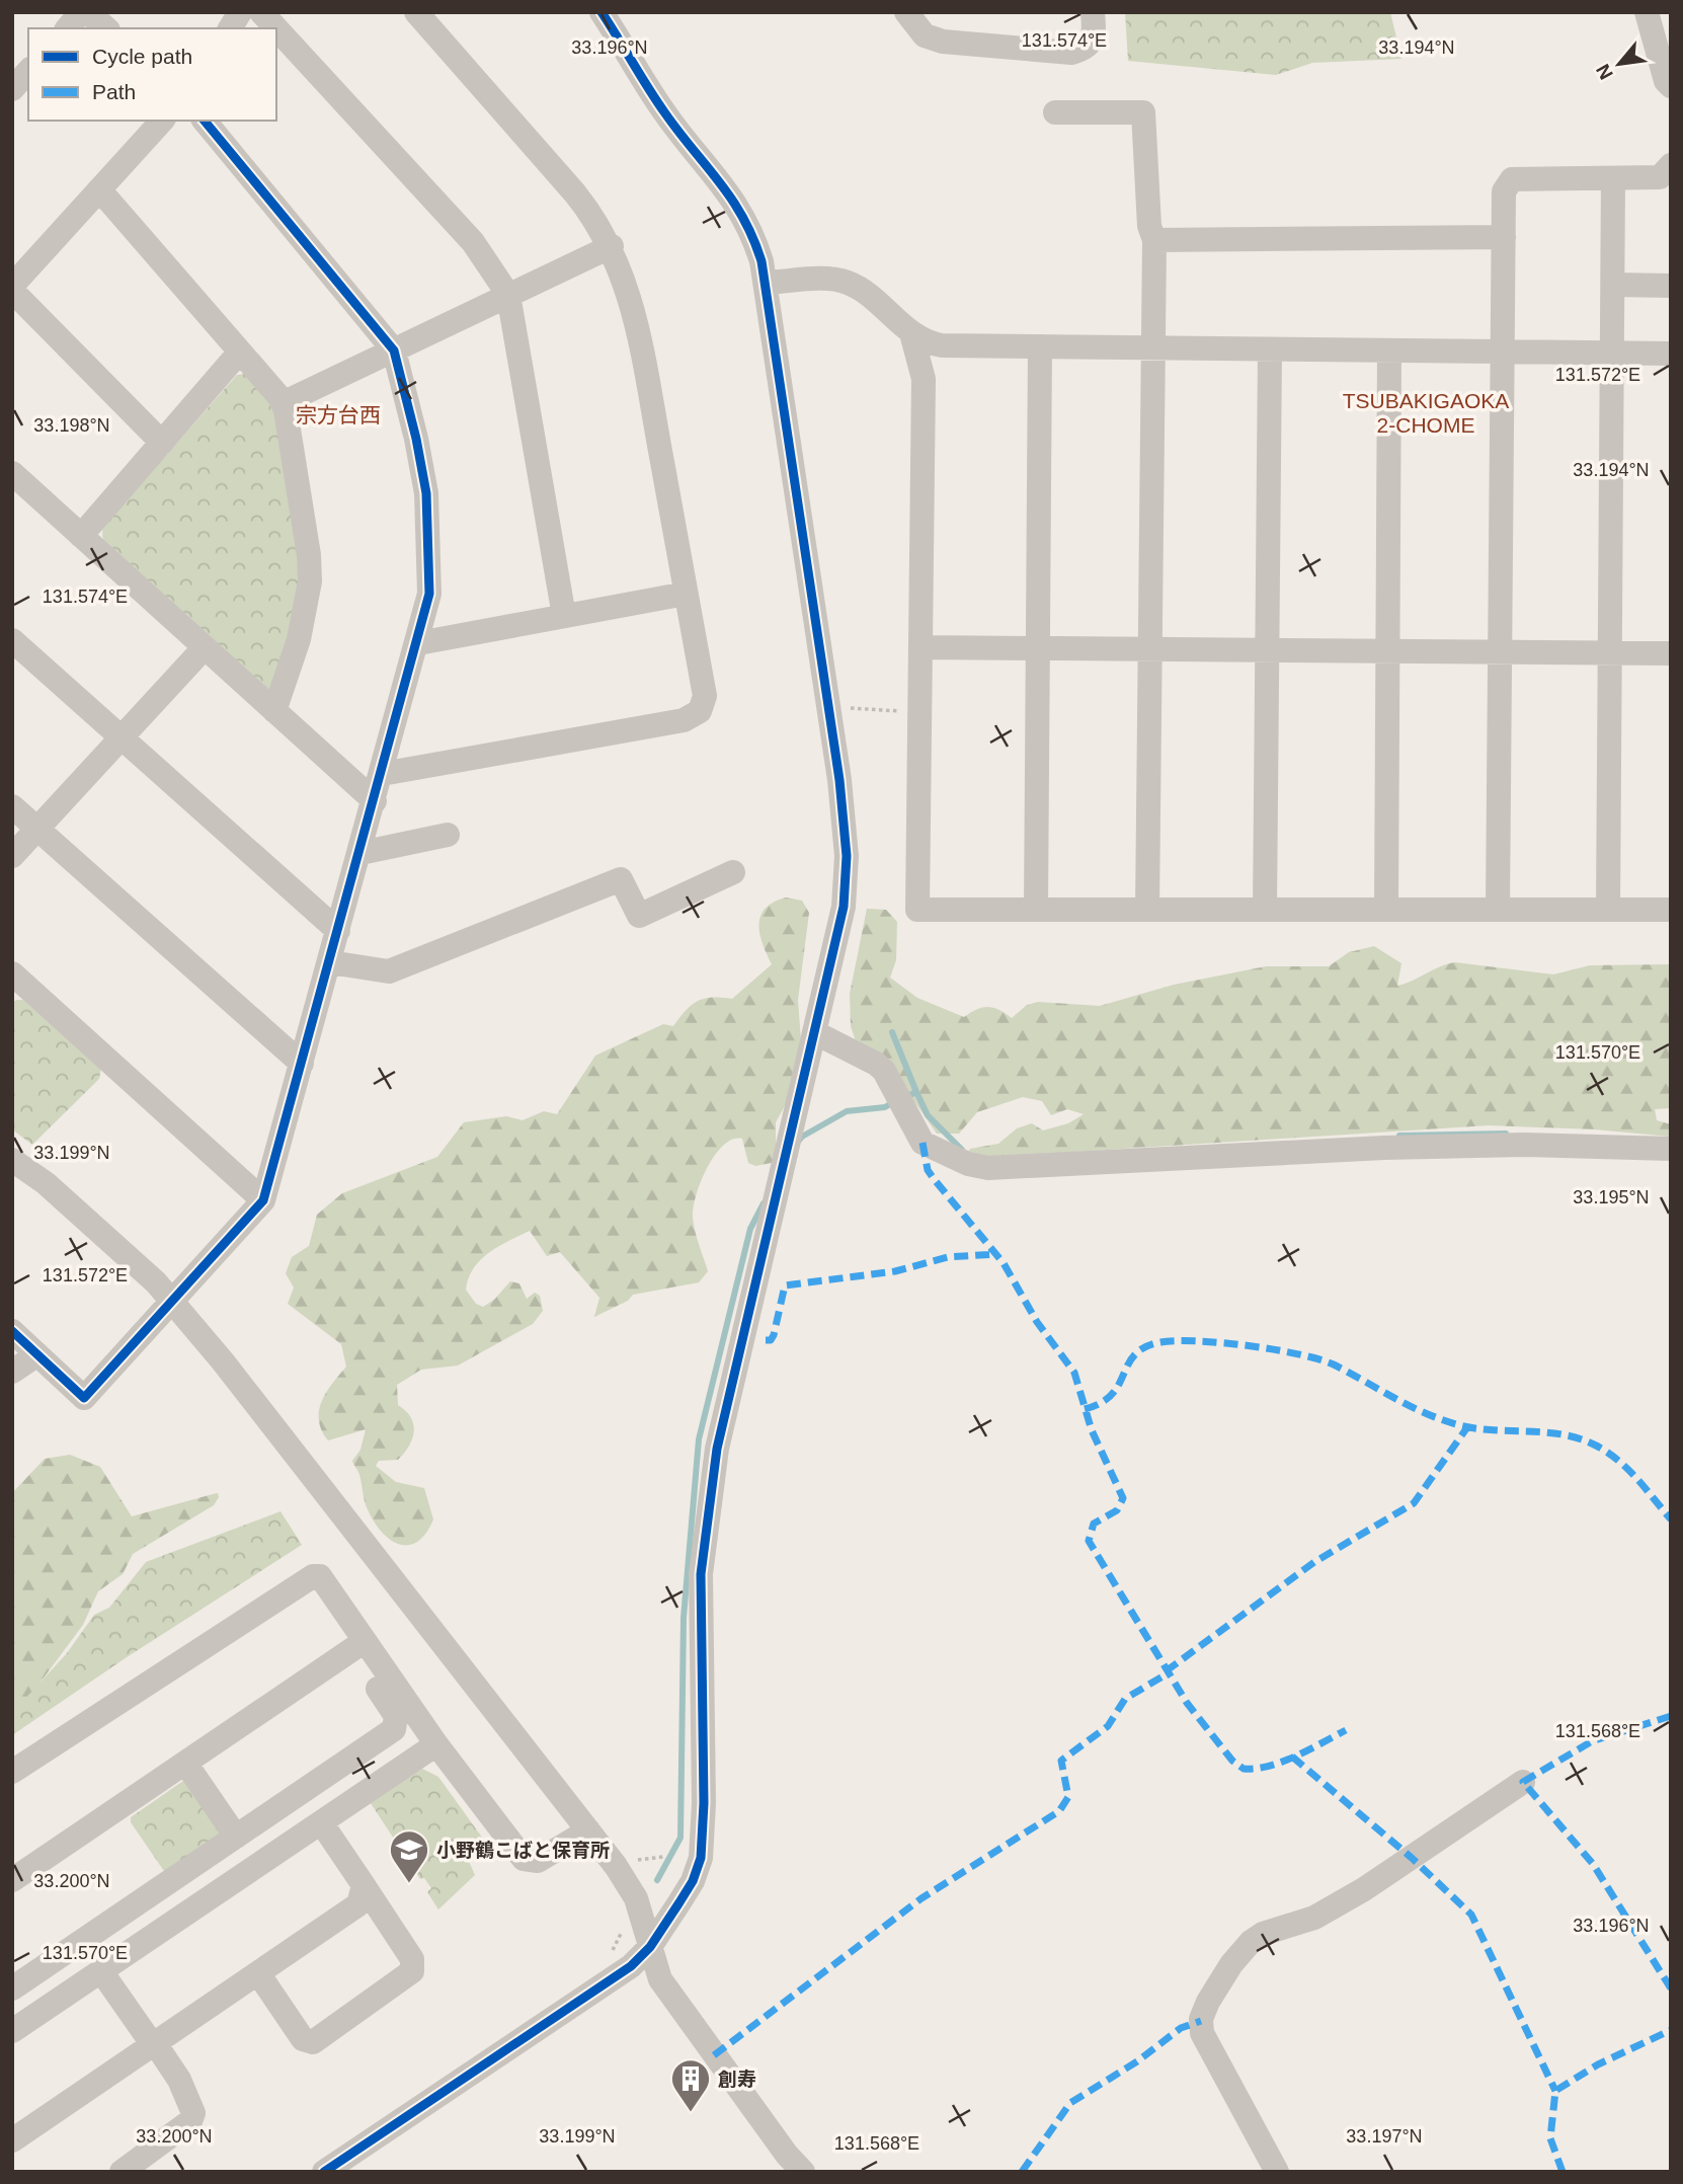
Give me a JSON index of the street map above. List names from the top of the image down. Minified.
{"districts":["TSUBAKIGAOKA 2-CHOME","宗方台西"],"places":{"school or university":["小野鶴こばと保育所"],"building":["創寿"]},"legend":["Cycle path","Path"],"north":"bottom left","coordinates":["131.574°E","33.196°N","33.194°N","131.572°E","33.198°N","131.570°E","33.199°N","33.195°N","131.568°E","33.200°N","33.197°N"]}
